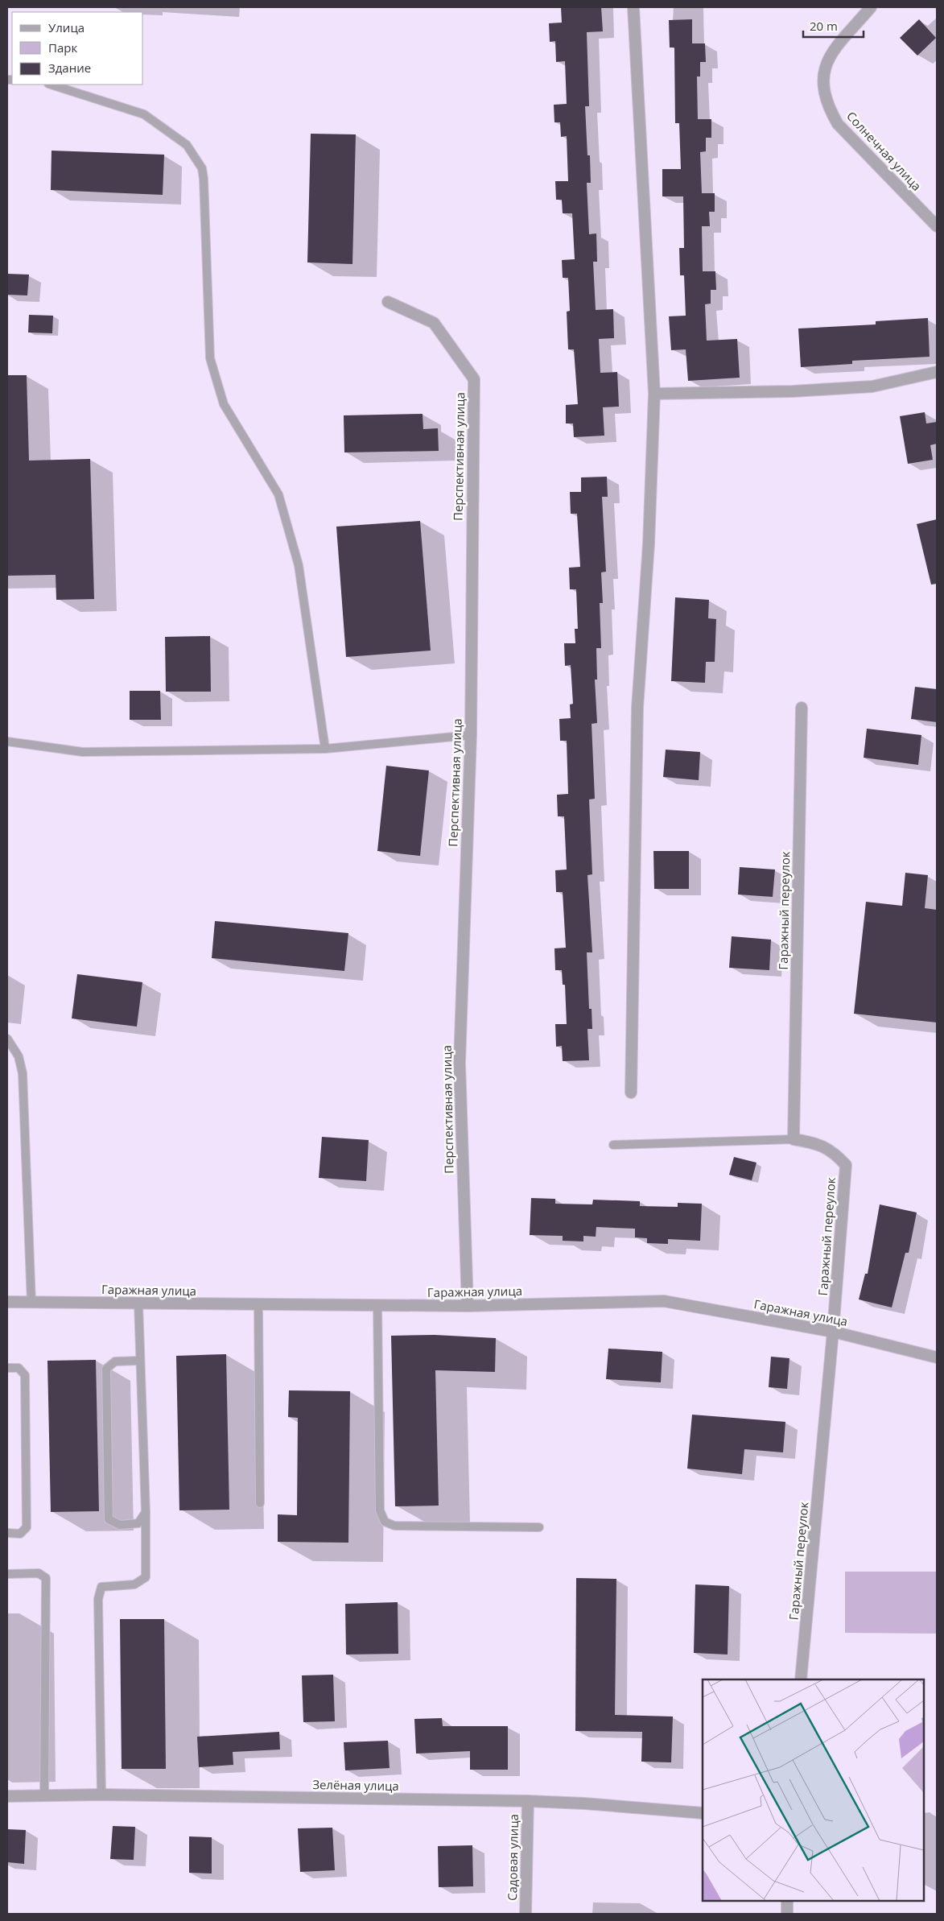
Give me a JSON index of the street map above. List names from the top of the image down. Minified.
{"streets":{"street":["Солнечная улица","Перспективная улица","Гаражный переулок","Гаражная улица","Зелёная улица","Садовая улица"]},"crossings":[["Перспективная улица","Гаражная улица"],["Гаражный переулок","Гаражная улица"],["Зелёная улица","Садовая улица"]],"legend":["Улица","Парк","Здание"],"scale_bar":"20 m"}
